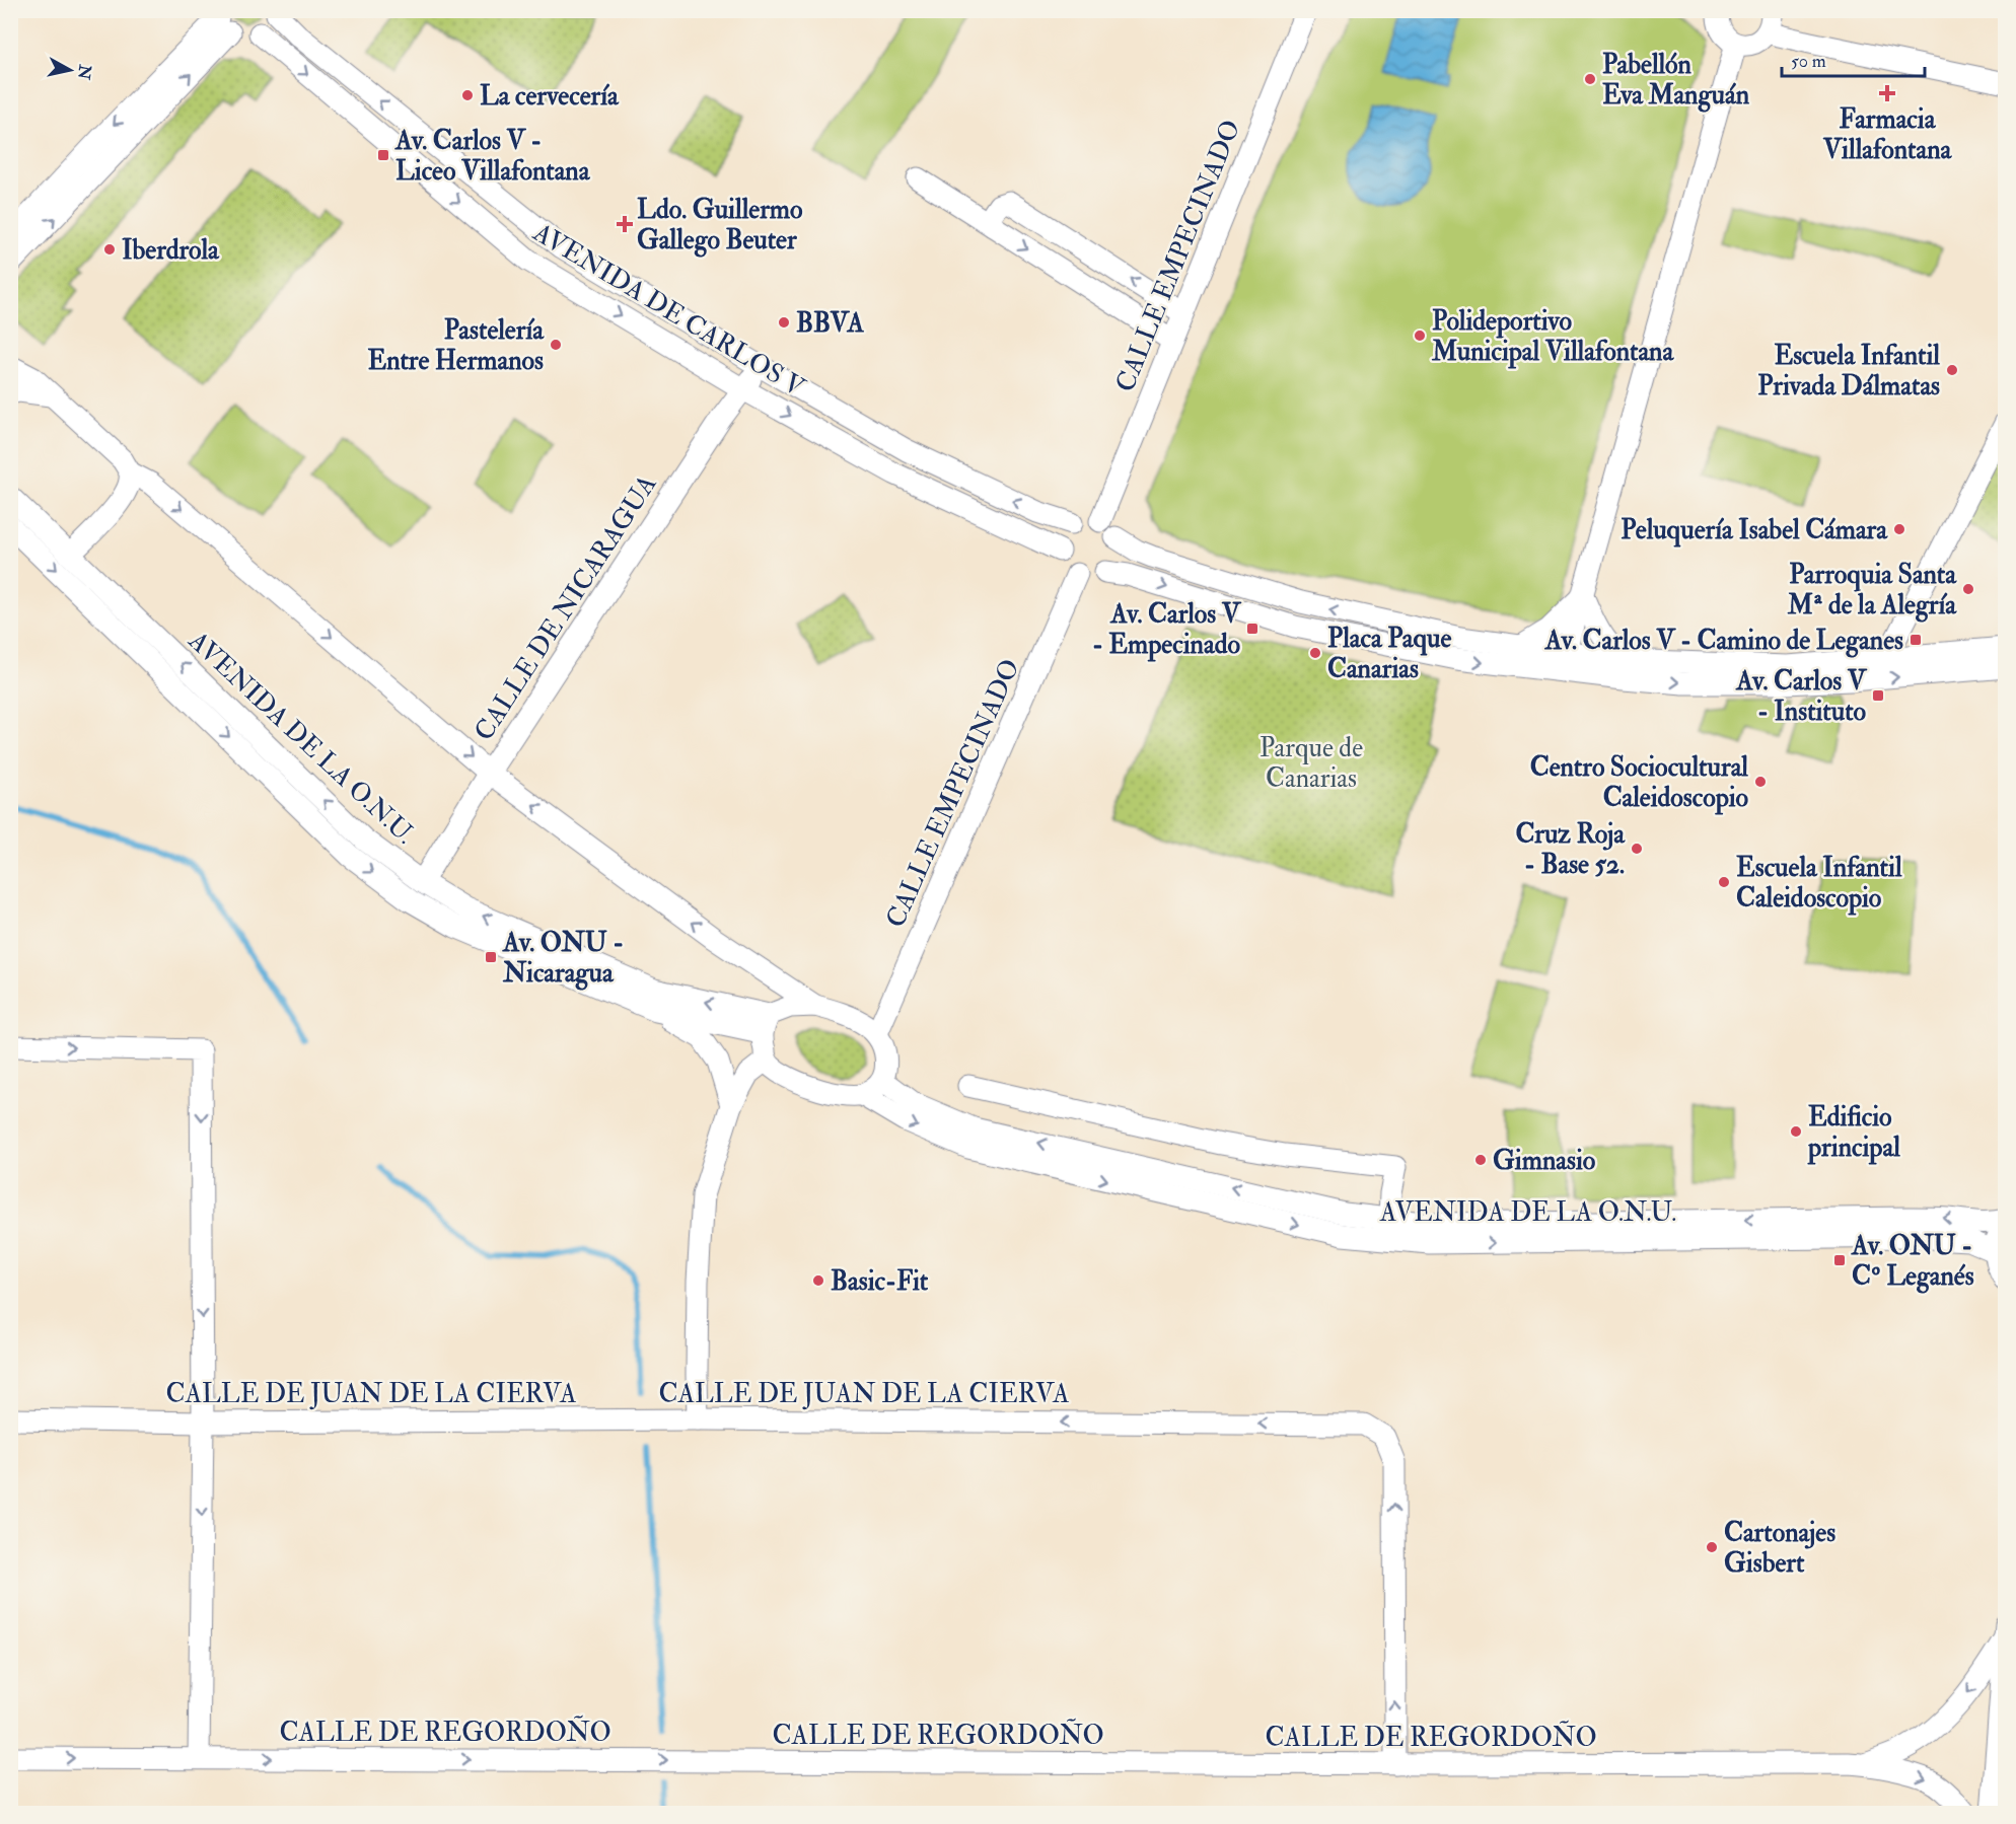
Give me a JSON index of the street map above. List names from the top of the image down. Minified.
{"streets":{"street":["CALLE EMPECINADO","AVENIDA DE CARLOS V","CALLE DE NICARAGUA","AVENIDA DE LA O.N.U.","CALLE DE JUAN DE LA CIERVA","CALLE DE REGORDOÑO"]},"crossings":[["CALLE EMPECINADO","AVENIDA DE CARLOS V"],["CALLE EMPECINADO","AVENIDA DE LA O.N.U."],["AVENIDA DE CARLOS V","CALLE DE NICARAGUA"],["CALLE DE NICARAGUA","AVENIDA DE LA O.N.U."],["CALLE DE JUAN DE LA CIERVA","CALLE DE REGORDOÑO"]],"one_way":["CALLE DE REGORDOÑO"],"parks":["Parque de Canarias"],"places":{"other":["Pabellón Eva Manguán","La cervecería","Iberdrola","BBVA","Polideportivo Municipal Villafontana","Pastelería Entre Hermanos","Escuela Infantil Privada Dálmatas","Peluquería Isabel Cámara","Parroquia Santa Mª de la Alegría","Placa Paque Canarias","Centro Sociocultural Caleidoscopio","Cruz Roja - Base 52.","Escuela Infantil Caleidoscopio","Edificio principal","Gimnasio","Basic-Fit","Cartonajes Gisbert"],"health":["Farmacia Villafontana","Ldo. Guillermo Gallego Beuter"],"transit":["Av. Carlos V - Liceo Villafontana","Av. Carlos V - Empecinado","Av. Carlos V - Camino de Leganes","Av. Carlos V - Instituto","Av. ONU - Nicaragua","Av. ONU - Cº Leganés"]},"scale_bar":"50 m","north":"right"}
